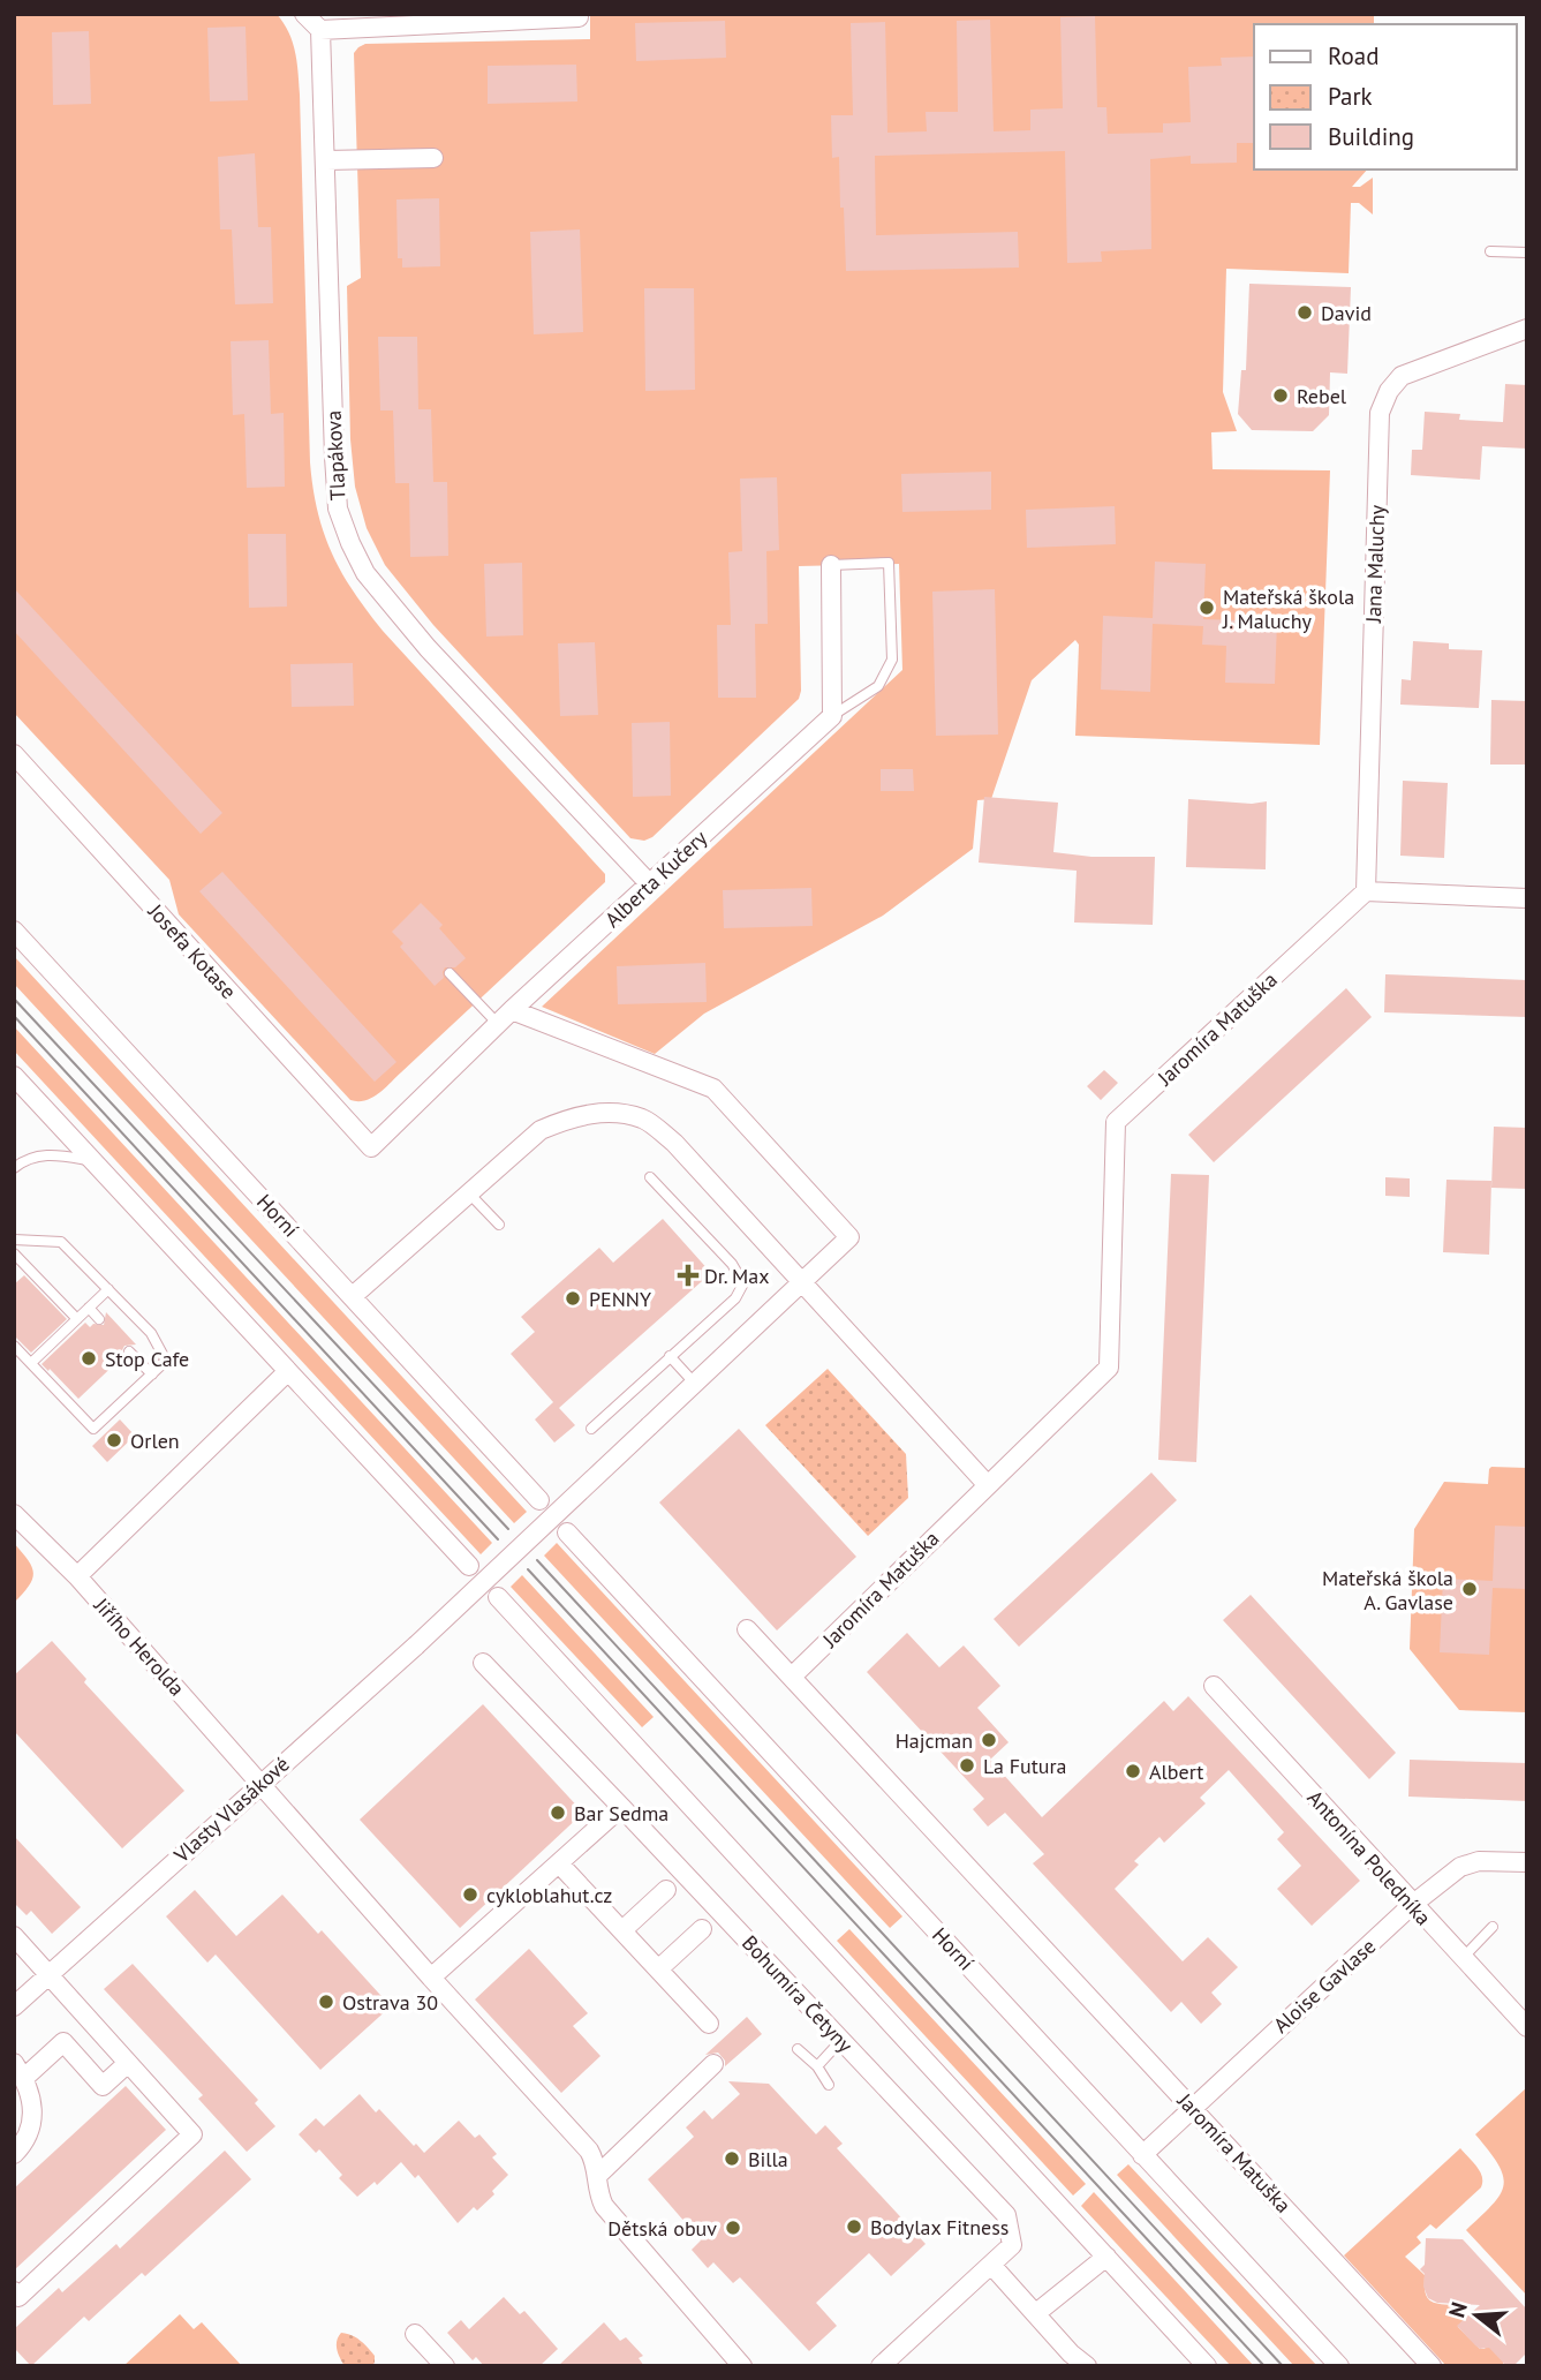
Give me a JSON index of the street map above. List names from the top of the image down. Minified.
{"streets":{"street":["Tlapákova","Jana Maluchy","Alberta Kučery","Josefa Kotase","Jaromíra Matuška","Horní","Jiřího Herolda","Vlasty Vlasákové","Antonína Poledníka","Aloise Gavlase","Bohumíra Četyny"]},"crossings":[["Tlapákova","Alberta Kučery"],["Jana Maluchy","Jaromíra Matuška"],["Alberta Kučery","Josefa Kotase"],["Alberta Kučery","Vlasty Vlasákové"],["Jaromíra Matuška","Aloise Gavlase"],["Horní","Aloise Gavlase"],["Jiřího Herolda","Vlasty Vlasákové"],["Antonína Poledníka","Aloise Gavlase"]],"places":{"other":["David","Rebel","Mateřská škola J. Maluchy","PENNY","Stop Cafe","Orlen","Mateřská škola A. Gavlase","Hajcman","La Futura","Albert","Bar Sedma","cykloblahut.cz","Ostrava 30","Billa","Bodylax Fitness","Dětská obuv"],"health":["Dr. Max"]},"legend":["Road","Park","Building"],"north":"left"}
